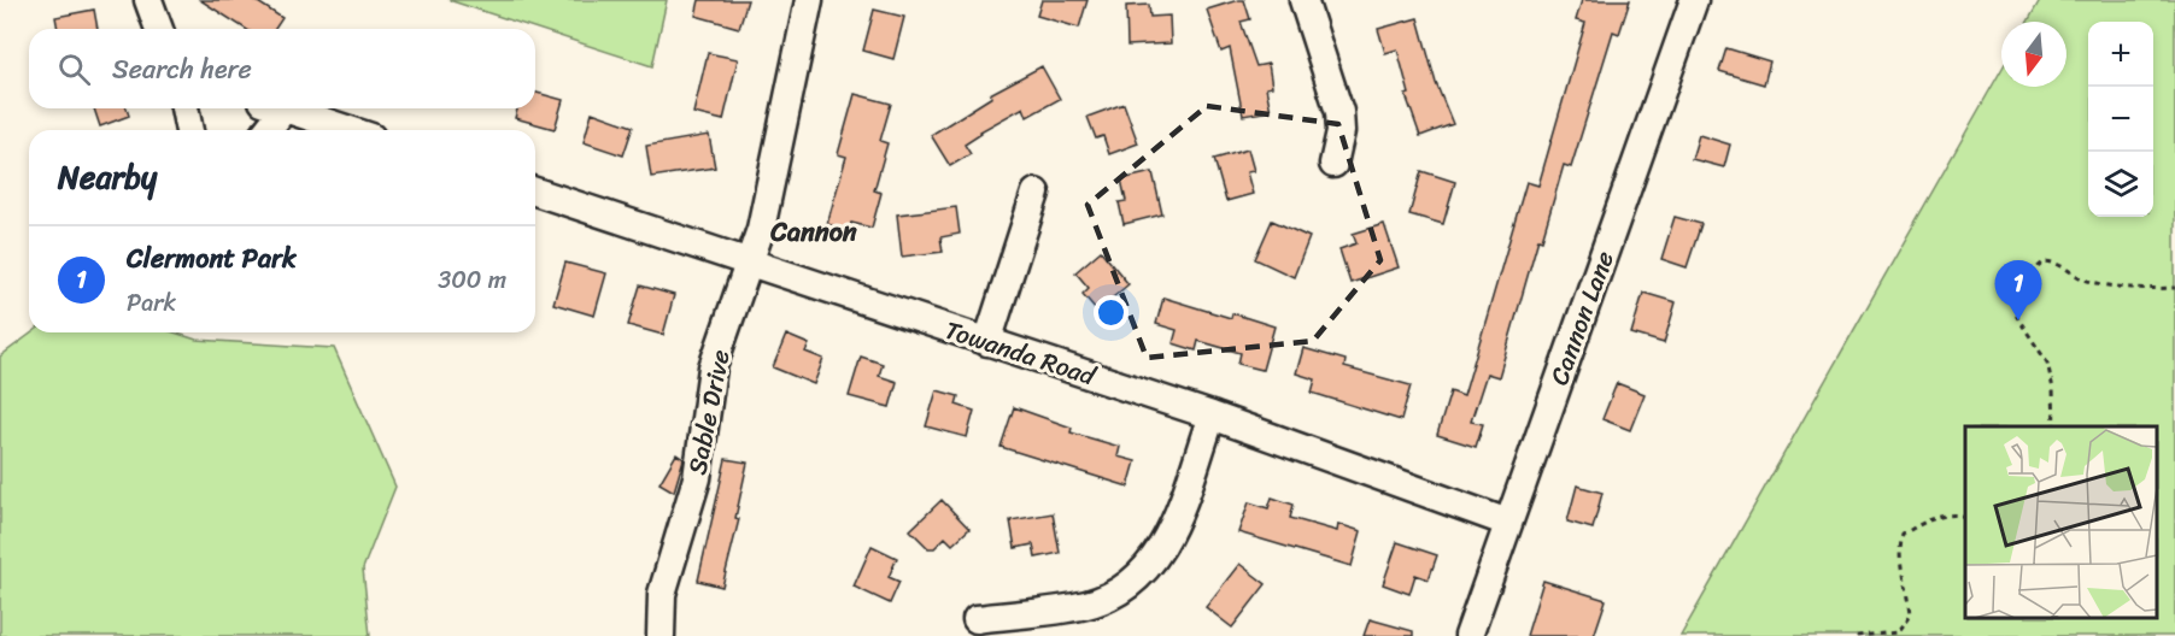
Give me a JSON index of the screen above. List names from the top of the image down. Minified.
{"streets":{"street":["Cannon Lane","Towanda Road","Sable Drive"]},"crossings":[["Cannon Lane","Towanda Road"],["Towanda Road","Sable Drive"]],"districts":["Cannon"],"north":"bottom","page":{"map_buttons":["+","−"],"search":"Search here","heading":"Nearby","list":[{"mark":"1","name":"Clermont Park","note":"Park","value":"300 m"}],"pins":"1"}}
